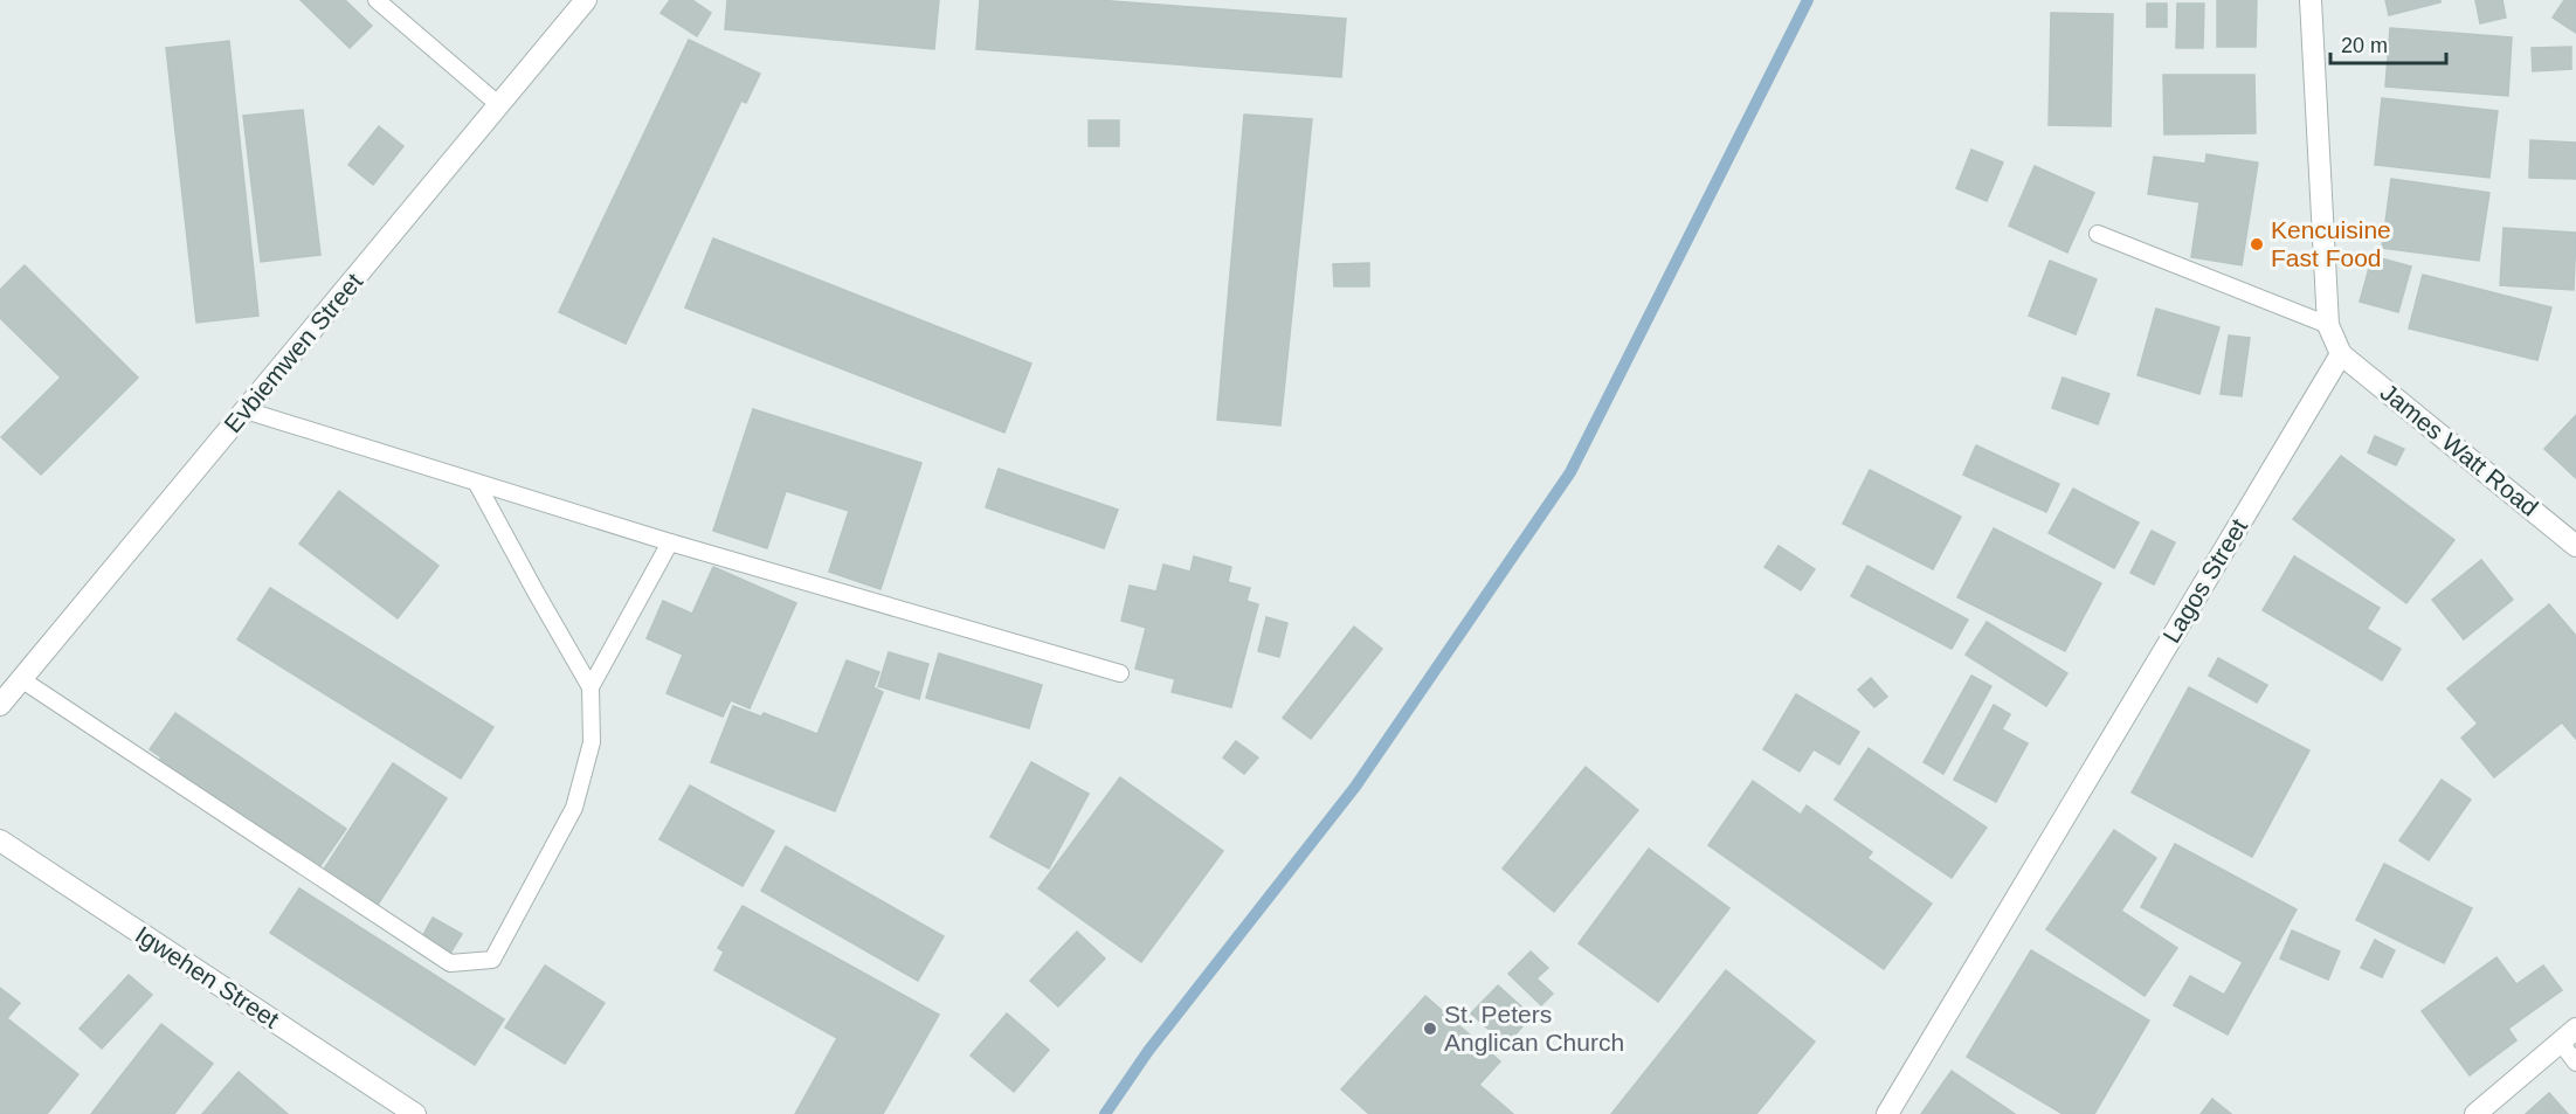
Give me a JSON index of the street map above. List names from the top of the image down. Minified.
{"streets":{"street":["Evbiemwen Street","James Watt Road","Lagos Street","Igwehen Street"]},"crossings":[["James Watt Road","Lagos Street"]],"places":["Kencuisine Fast Food","St. Peters Anglican Church"],"scale_bar":"20 m"}
